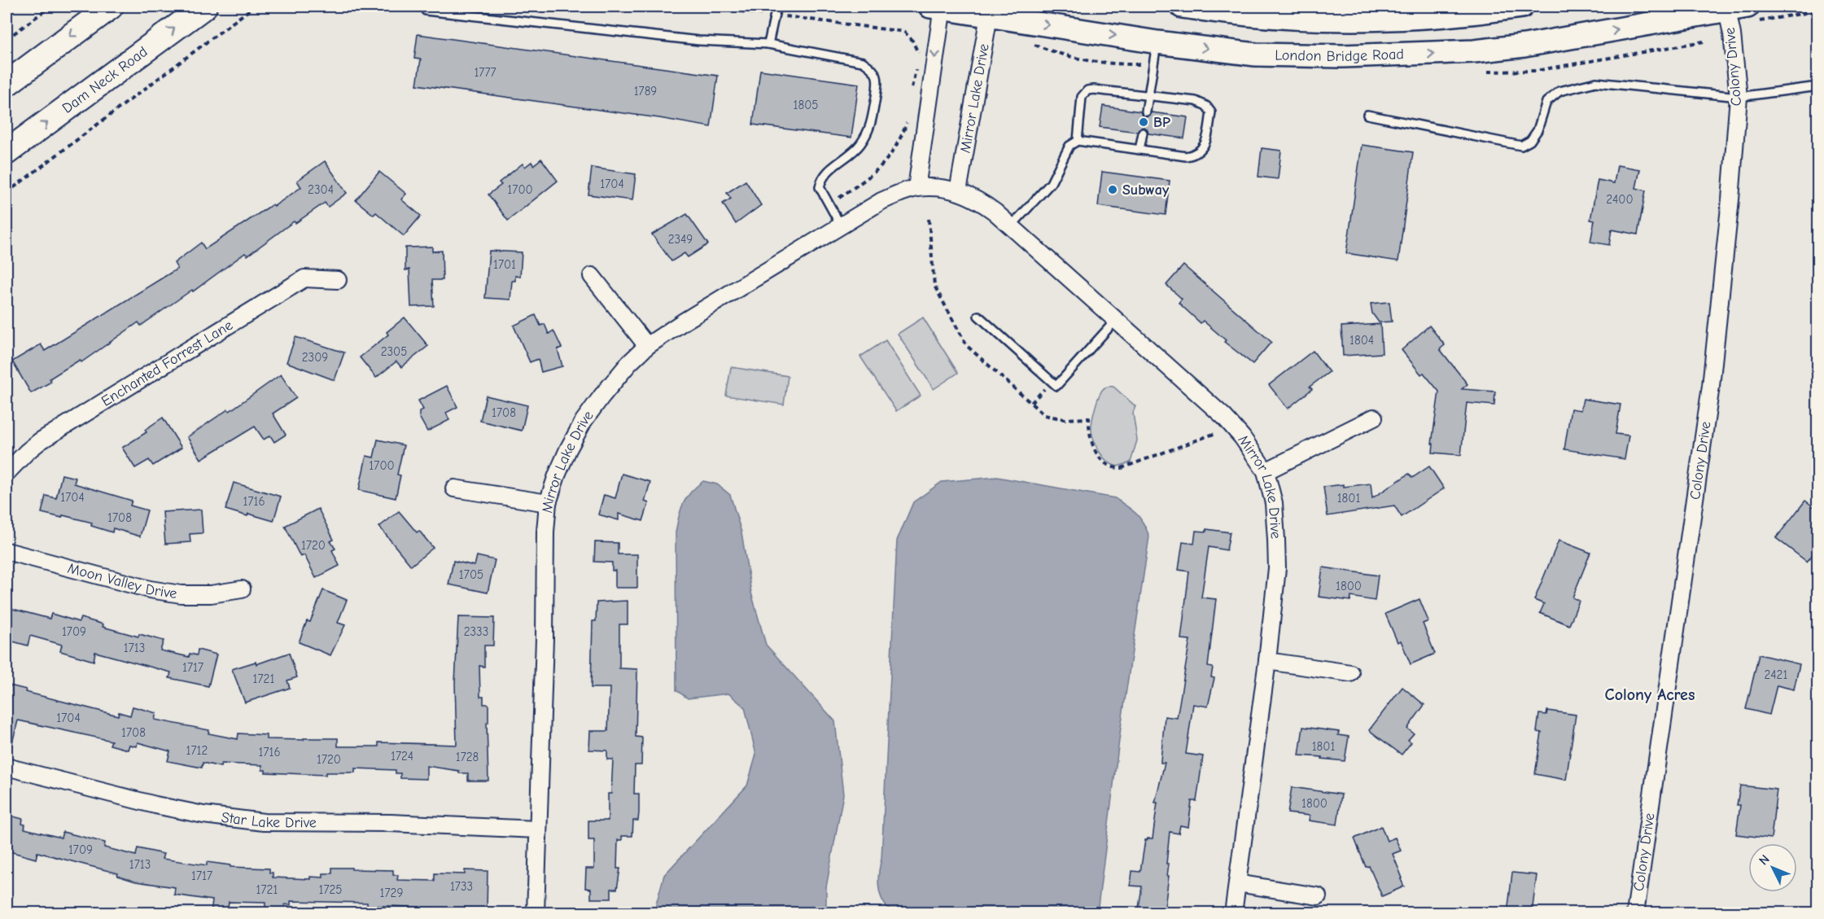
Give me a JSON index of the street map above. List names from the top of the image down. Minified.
{"streets":{"main road":["London Bridge Road","Dam Neck Road"],"street":["Colony Drive","Mirror Lake Drive","Enchanted Forrest Lane","Moon Valley Drive","Star Lake Drive"]},"crossings":[["London Bridge Road","Colony Drive"],["London Bridge Road","Mirror Lake Drive"],["Mirror Lake Drive","Star Lake Drive"]],"districts":["Colony Acres"],"places":["BP","Subway"],"house_numbers":["1777","1789","1805","1704","2304","1700","2400","2349","1701","1804","2305","2309","1708","1700","1704","1801","1716","1708","1720","1705","1800","1709","2333","1713","1717","2421","1721","1704","1708","1801","1712","1716","1724","1728","1720","1800","1709","1713","1717","1733","1721","1725","1729"],"north":"top left"}
